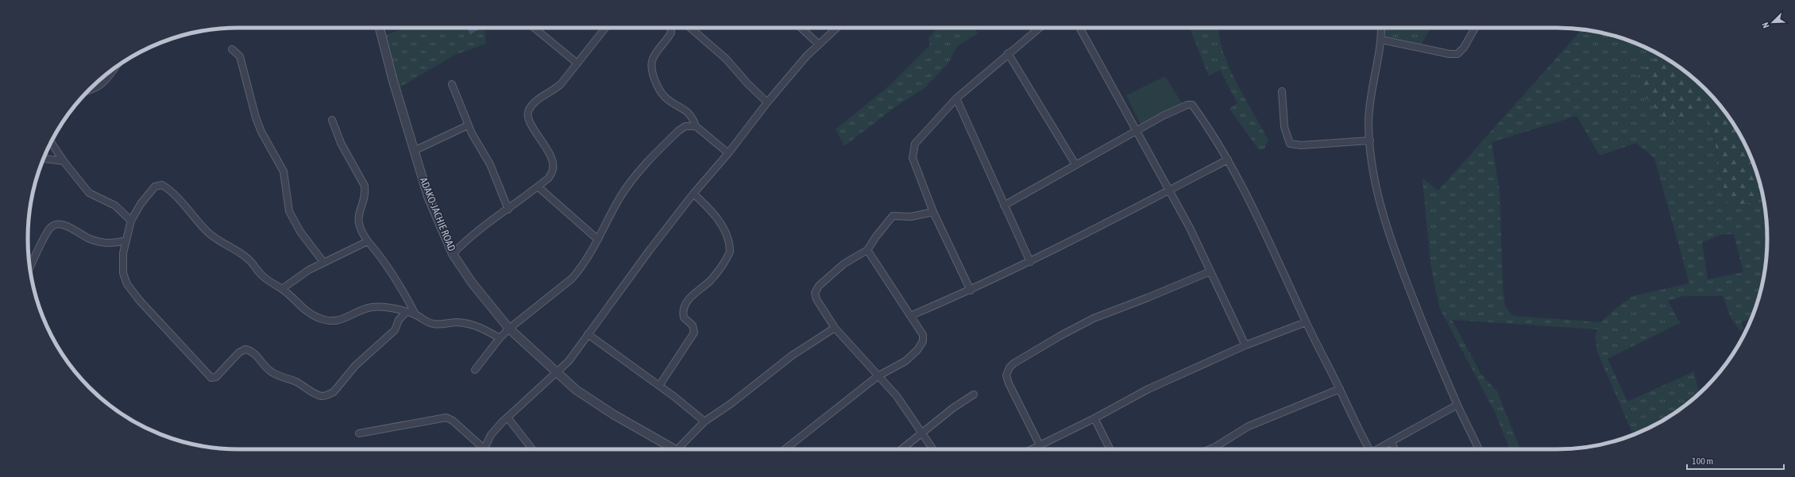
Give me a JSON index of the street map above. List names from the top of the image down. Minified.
{"streets":{"street":["ADAKO-JACHIE ROAD"]},"scale_bar":"100 m","north":"bottom left"}
